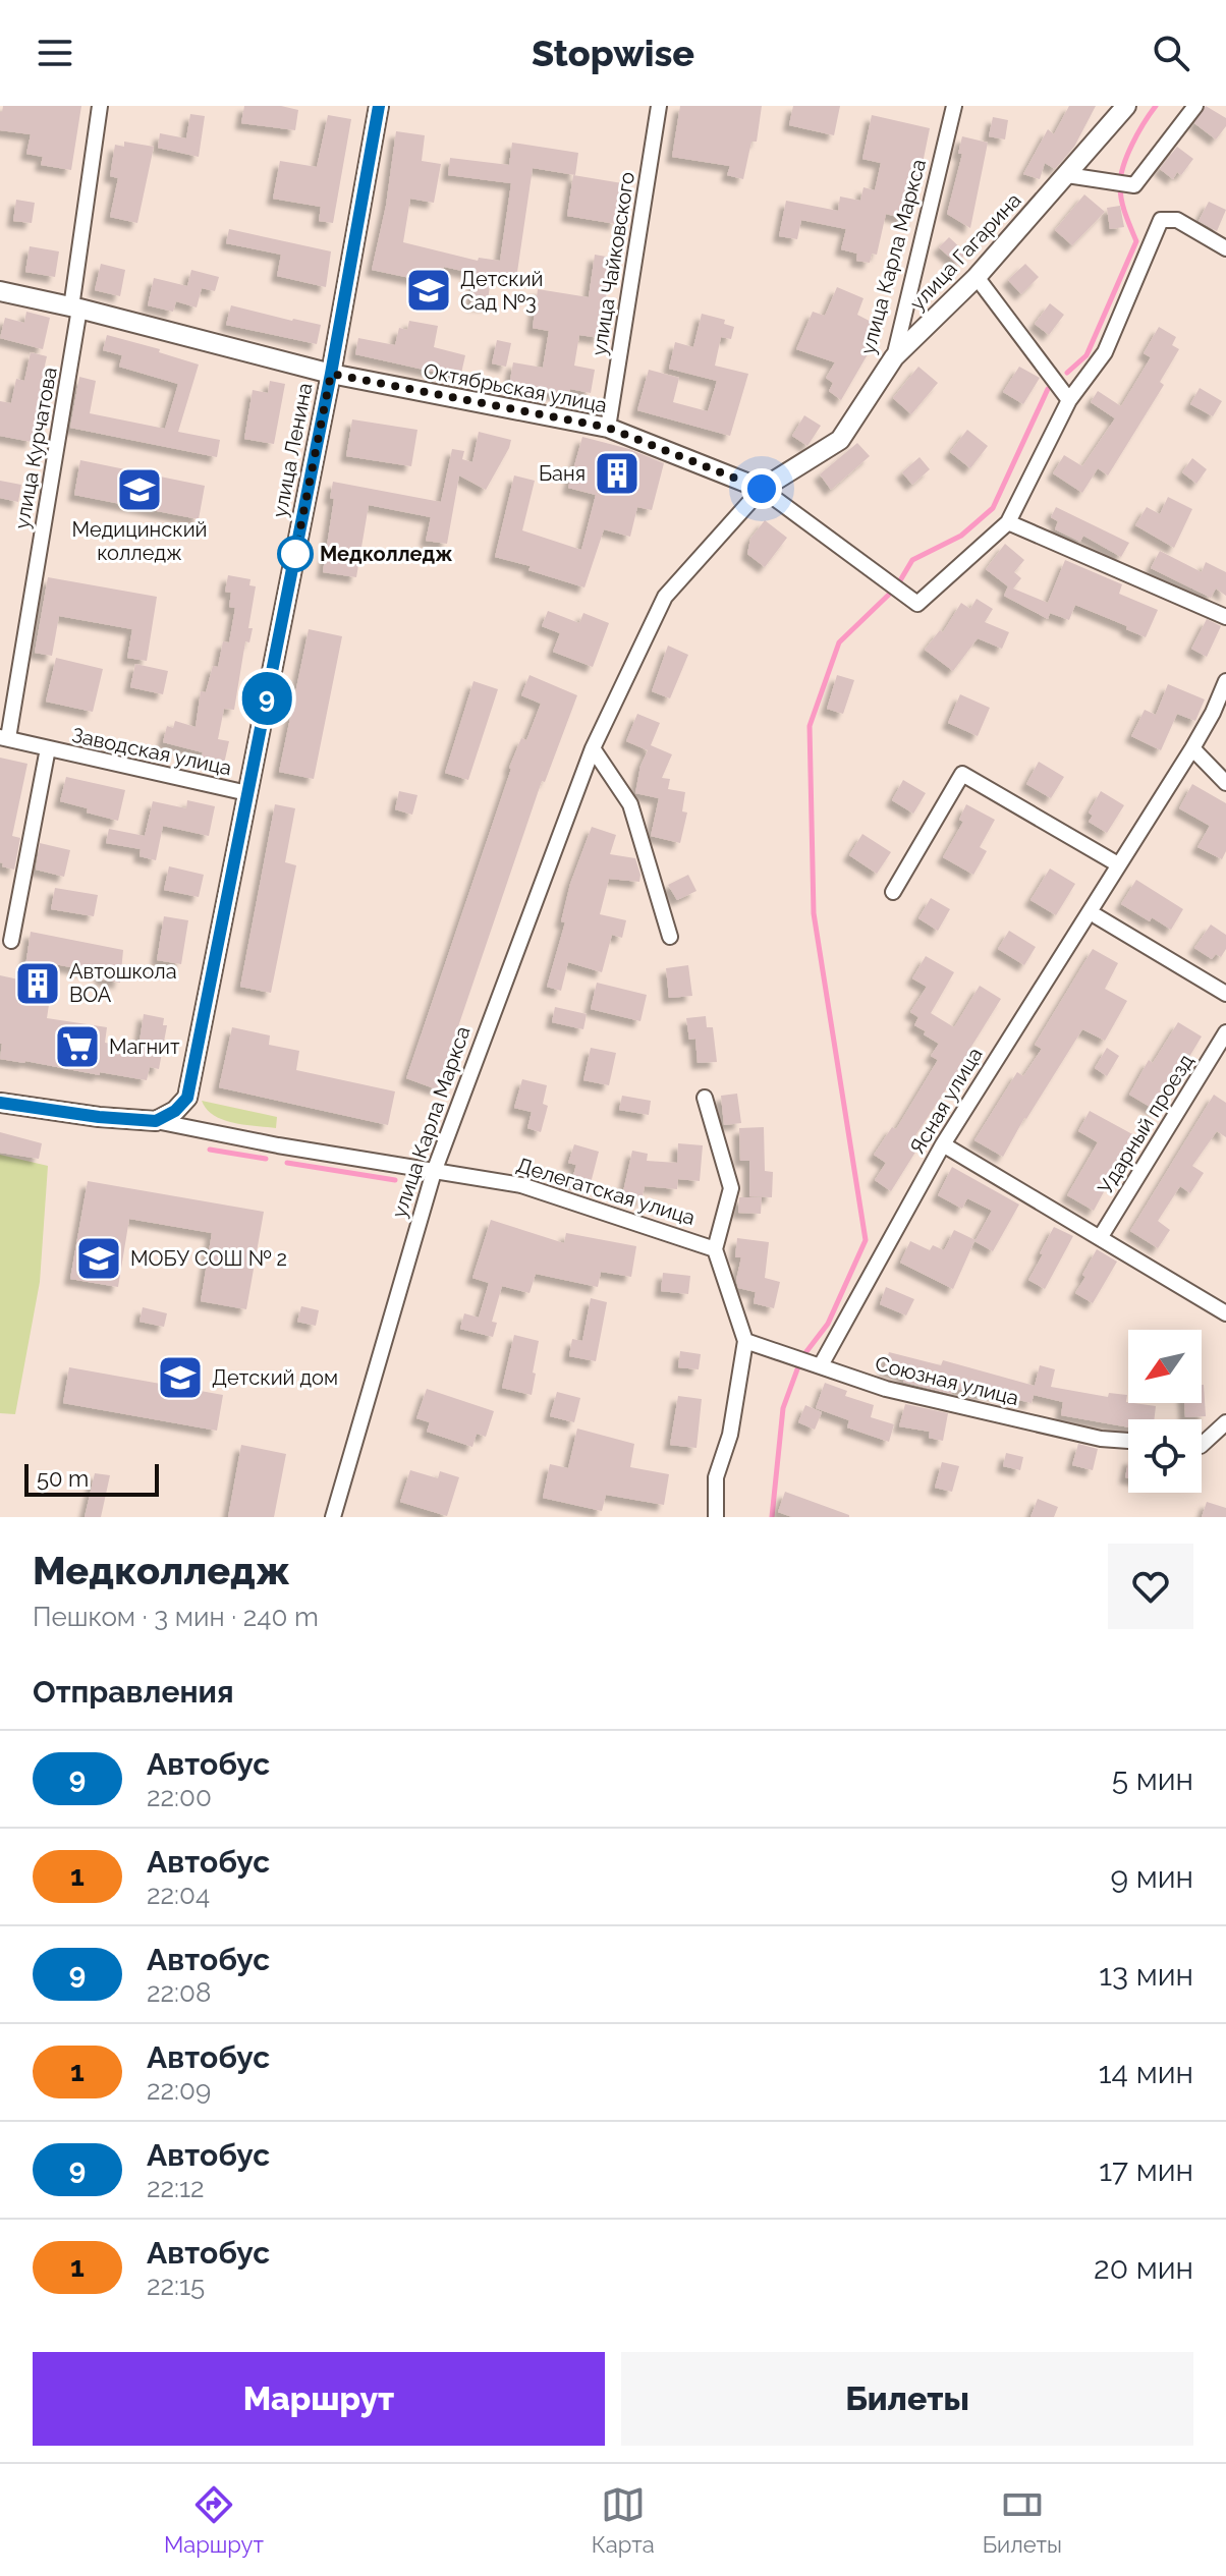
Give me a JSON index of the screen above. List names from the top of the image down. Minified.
{"streets":{"street":["улица Гагарина","улица Карла Маркса","улица Чайковского","Октябрьская улица","улица Курчатова","улица Ленина","Заводская улица","Ясная улица","Ударный проезд","Делегатская улица","Союзная улица"]},"crossings":[["улица Гагарина","улица Карла Маркса"],["улица Карла Маркса","Октябрьская улица"],["улица Карла Маркса","Делегатская улица"],["улица Чайковского","Октябрьская улица"],["Октябрьская улица","улица Курчатова"],["Октябрьская улица","улица Ленина"],["улица Курчатова","Заводская улица"],["улица Ленина","Заводская улица"],["улица Ленина","Делегатская улица"],["Ясная улица","Союзная улица"]],"places":{"school or university":["Детский Сад №3","Медицинский колледж","МОБУ СОШ № 2","Детский дом"],"building":["Баня","Автошкола ВОА"],"other":["Медколледж"],"supermarket":["Магнит"]},"lines":["bus line 9"],"scale_bar":"50 m","north":"bottom left","page":{"header":"Stopwise","on_map":"9","scale":"50 m","heading":[["Медколледж","Пешком · 3 мин · 240 m"],"Отправления"],"list":[{"mark":"9","name":"Автобус","note":"22:00","value":"5 мин"},{"mark":"1","name":"Автобус","note":"22:04","value":"9 мин"},{"mark":"9","name":"Автобус","note":"22:08","value":"13 мин"},{"mark":"1","name":"Автобус","note":"22:09","value":"14 мин"},{"mark":"9","name":"Автобус","note":"22:12","value":"17 мин"},{"mark":"1","name":"Автобус","note":"22:15","value":"20 мин"}],"buttons":["Маршрут","Билеты"],"tabs":["Маршрут","Карта","Билеты"]}}
